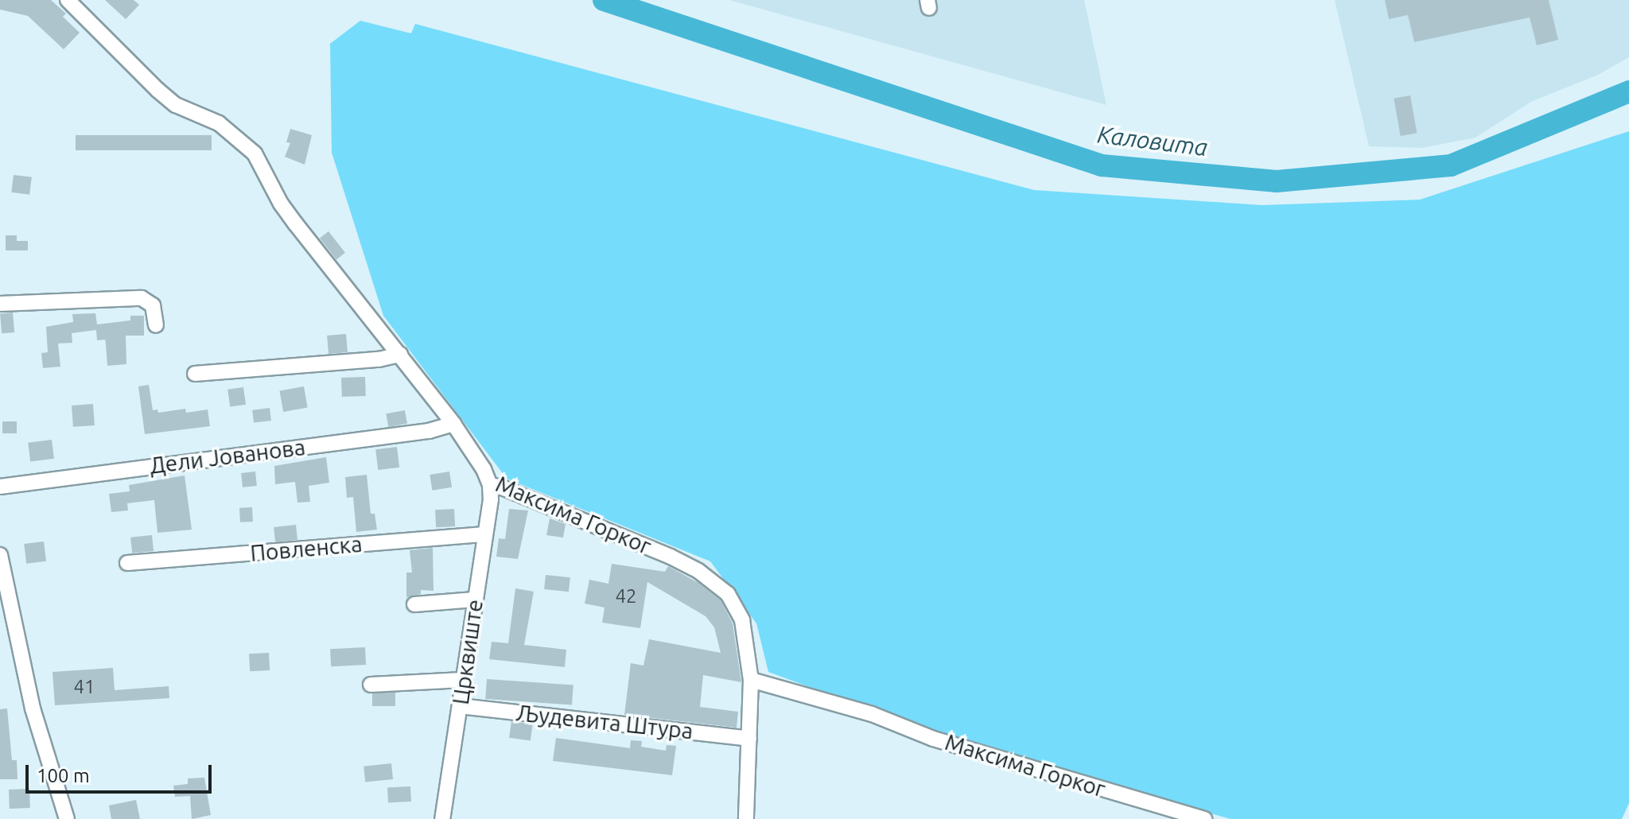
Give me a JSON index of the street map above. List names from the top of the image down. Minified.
{"streets":{"street":["Дели Јованова","Максима Горког","Повленска","Црквиште","Људевита Штура"]},"crossings":[["Дели Јованова","Максима Горког"],["Максима Горког","Црквиште"],["Повленска","Црквиште"],["Црквиште","Људевита Штура"]],"water":["Каловита"],"house_numbers":["42","41"],"scale_bar":"100 m"}
